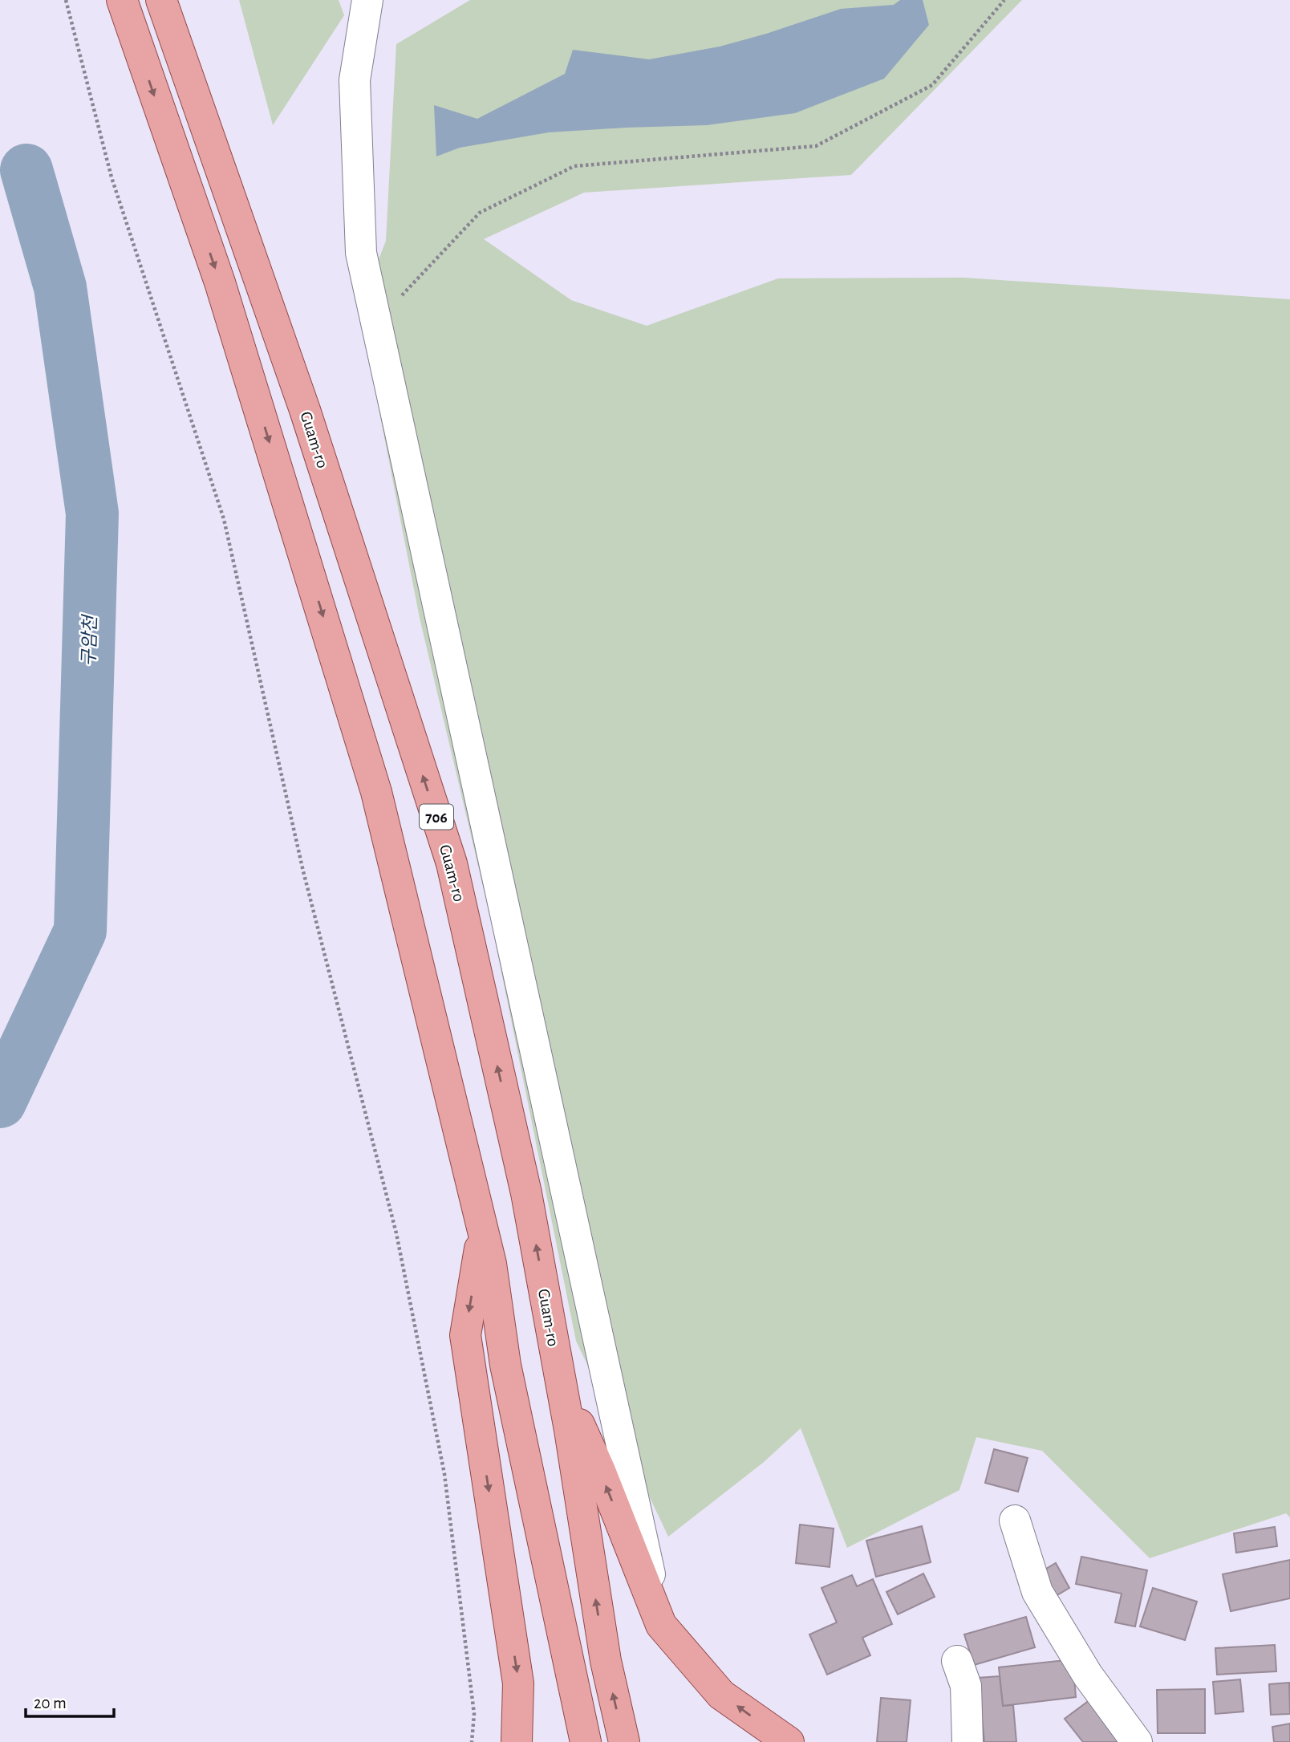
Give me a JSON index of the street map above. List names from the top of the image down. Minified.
{"streets":{"main road":["Guam-ro","706"]},"water":["구암천"],"scale_bar":"20 m"}
